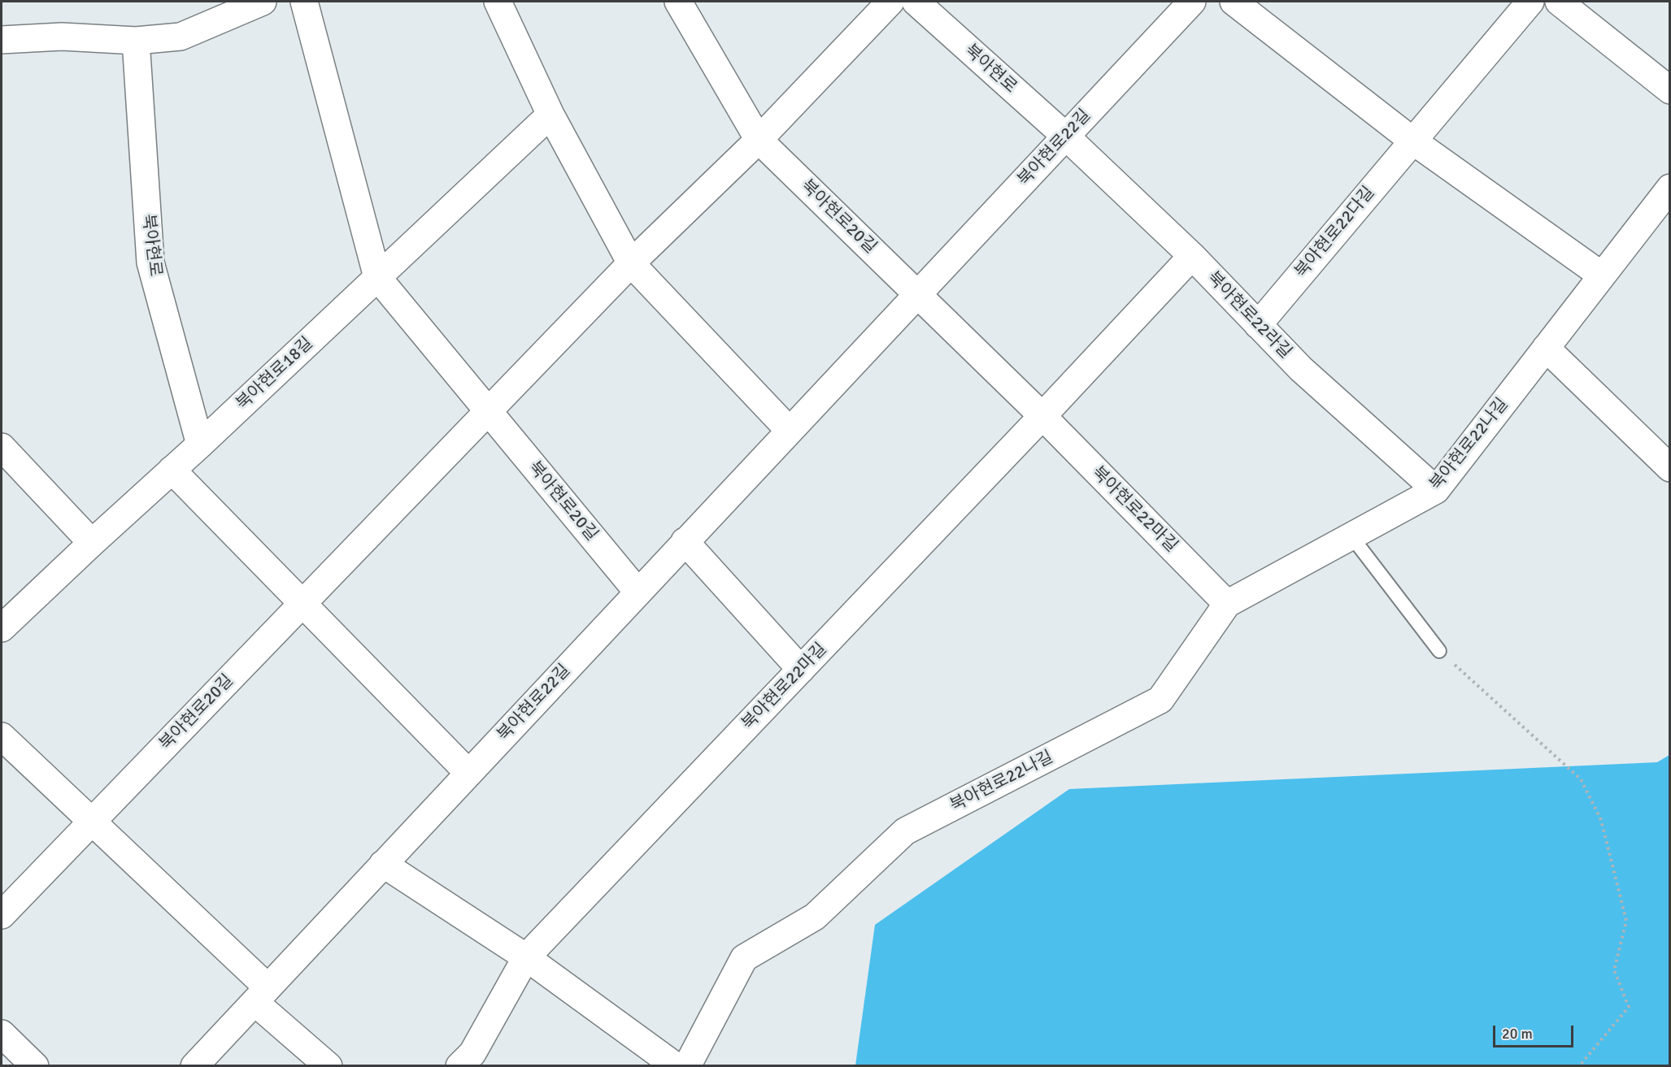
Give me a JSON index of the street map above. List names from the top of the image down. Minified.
{"streets":{"street":["북아현로","북아현로22길","북아현로20길","북아현로22다길","북아현로22라길","북아현로18길","북아현로22나길","북아현로22마길"]},"crossings":[["북아현로","북아현로22길"],["북아현로","북아현로22라길"],["북아현로","북아현로18길"],["북아현로22길","북아현로20길"],["북아현로22길","북아현로22라길"],["북아현로22다길","북아현로22라길"],["북아현로22라길","북아현로22나길"],["북아현로22라길","북아현로22마길"],["북아현로22나길","북아현로22마길"]],"scale_bar":"20 m"}
